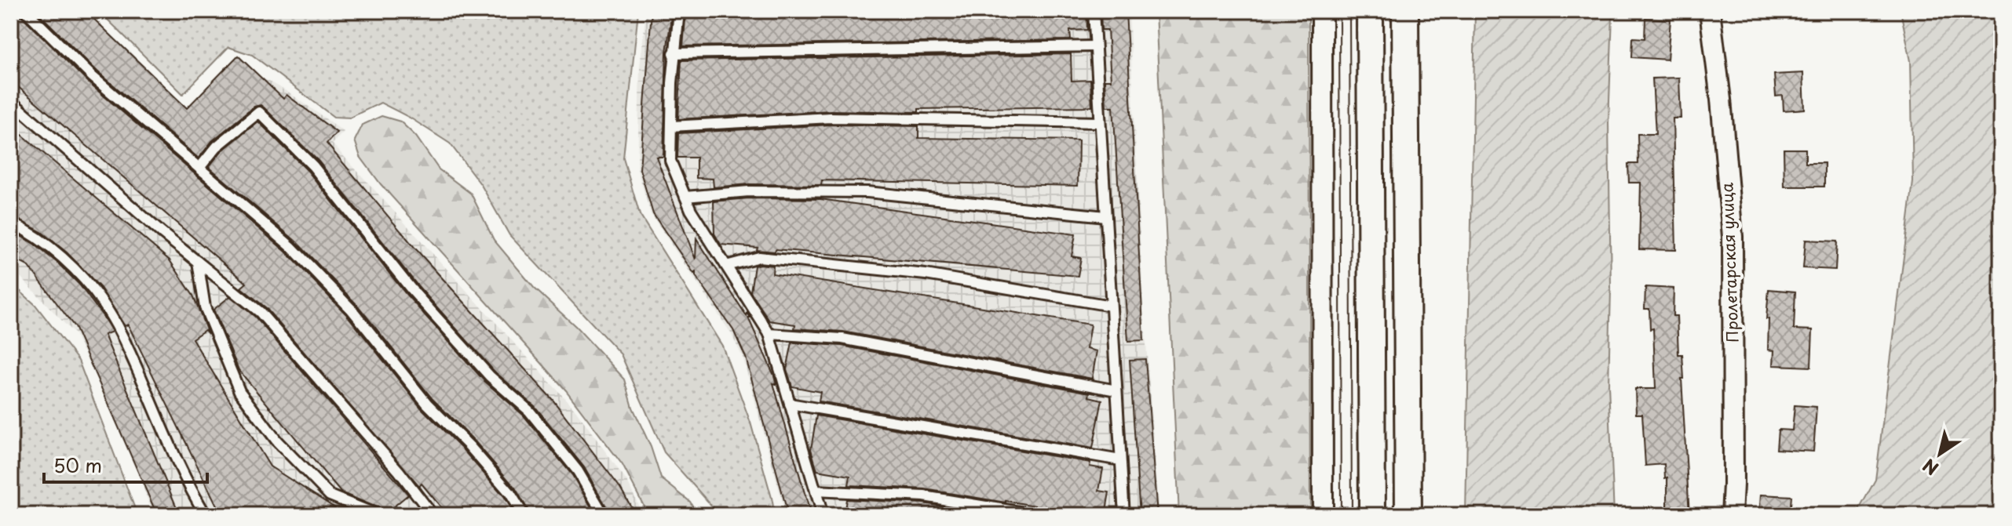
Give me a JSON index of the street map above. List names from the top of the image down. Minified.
{"streets":{"street":["Пролетарская улица"]},"scale_bar":"50 m","north":"bottom left"}
